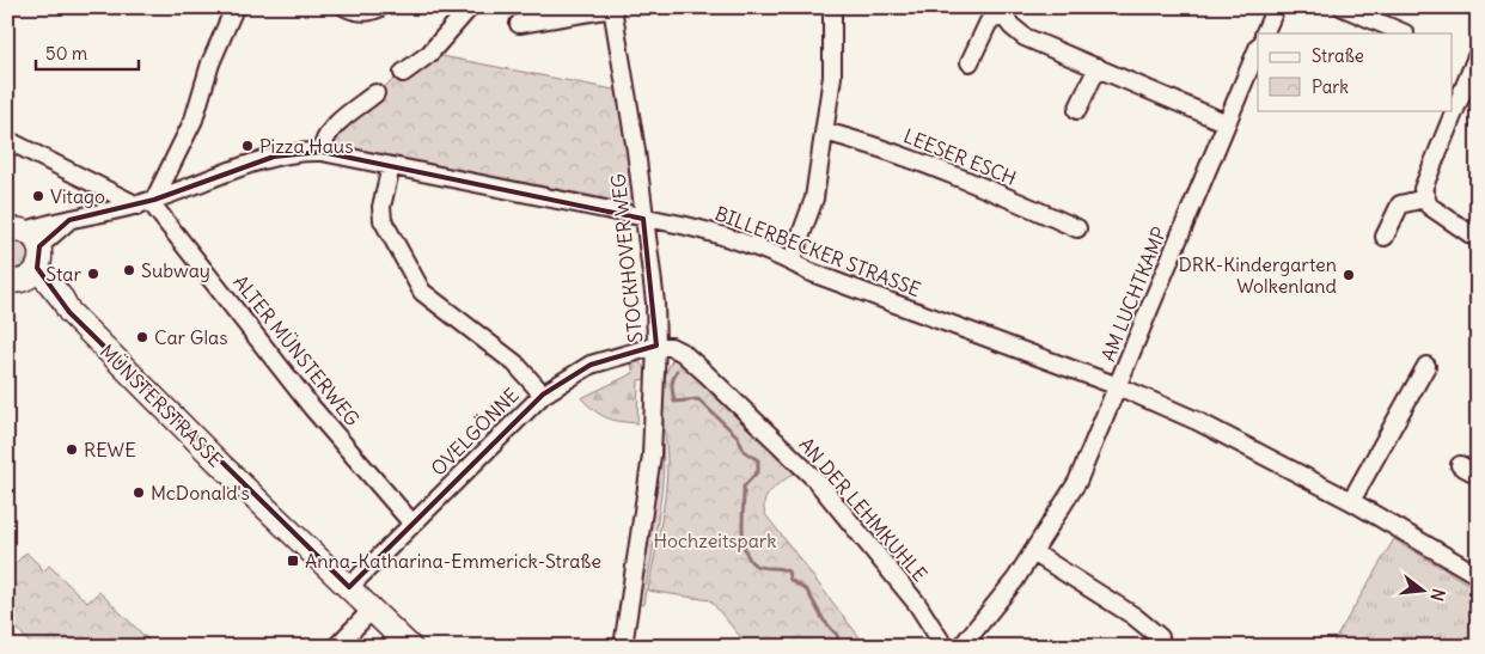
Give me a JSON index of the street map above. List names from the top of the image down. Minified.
{"streets":{"main road":["MÜNSTERSTRASSE"],"street":["LEESER ESCH","BILLERBECKER STRASSE","STOCKHOVER WEG","AM LUCHTKAMP","ALTER MÜNSTERWEG","OVELGÖNNE","AN DER LEHMKUHLE"]},"crossings":[["BILLERBECKER STRASSE","STOCKHOVER WEG"],["BILLERBECKER STRASSE","AM LUCHTKAMP"],["BILLERBECKER STRASSE","ALTER MÜNSTERWEG"],["BILLERBECKER STRASSE","MÜNSTERSTRASSE"],["STOCKHOVER WEG","OVELGÖNNE"],["STOCKHOVER WEG","AN DER LEHMKUHLE"],["ALTER MÜNSTERWEG","OVELGÖNNE"],["MÜNSTERSTRASSE","OVELGÖNNE"],["OVELGÖNNE","AN DER LEHMKUHLE"]],"parks":["Hochzeitspark"],"places":{"other":["Pizza Haus","Vitago","Subway","Star","DRK-Kindergarten Wolkenland","Car Glas","REWE","McDonald's"],"transit":["Anna-Katharina-Emmerick-Straße"]},"legend":["Straße","Park"],"scale_bar":"50 m","north":"right"}
